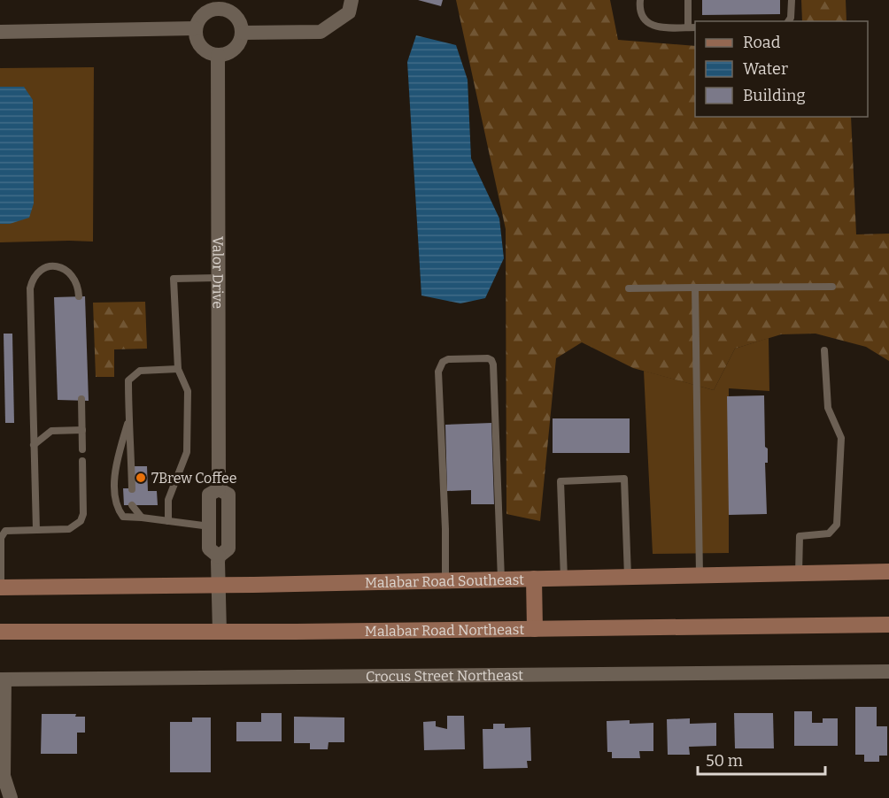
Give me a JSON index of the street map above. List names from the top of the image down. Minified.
{"streets":{"main road":["Malabar Road Southeast","Malabar Road Northeast"],"street":["Valor Drive","Crocus Street Northeast"]},"crossings":[["Valor Drive","Malabar Road Southeast"],["Valor Drive","Malabar Road Northeast"]],"places":["7Brew Coffee"],"legend":["Road","Water","Building"],"scale_bar":"50 m"}
